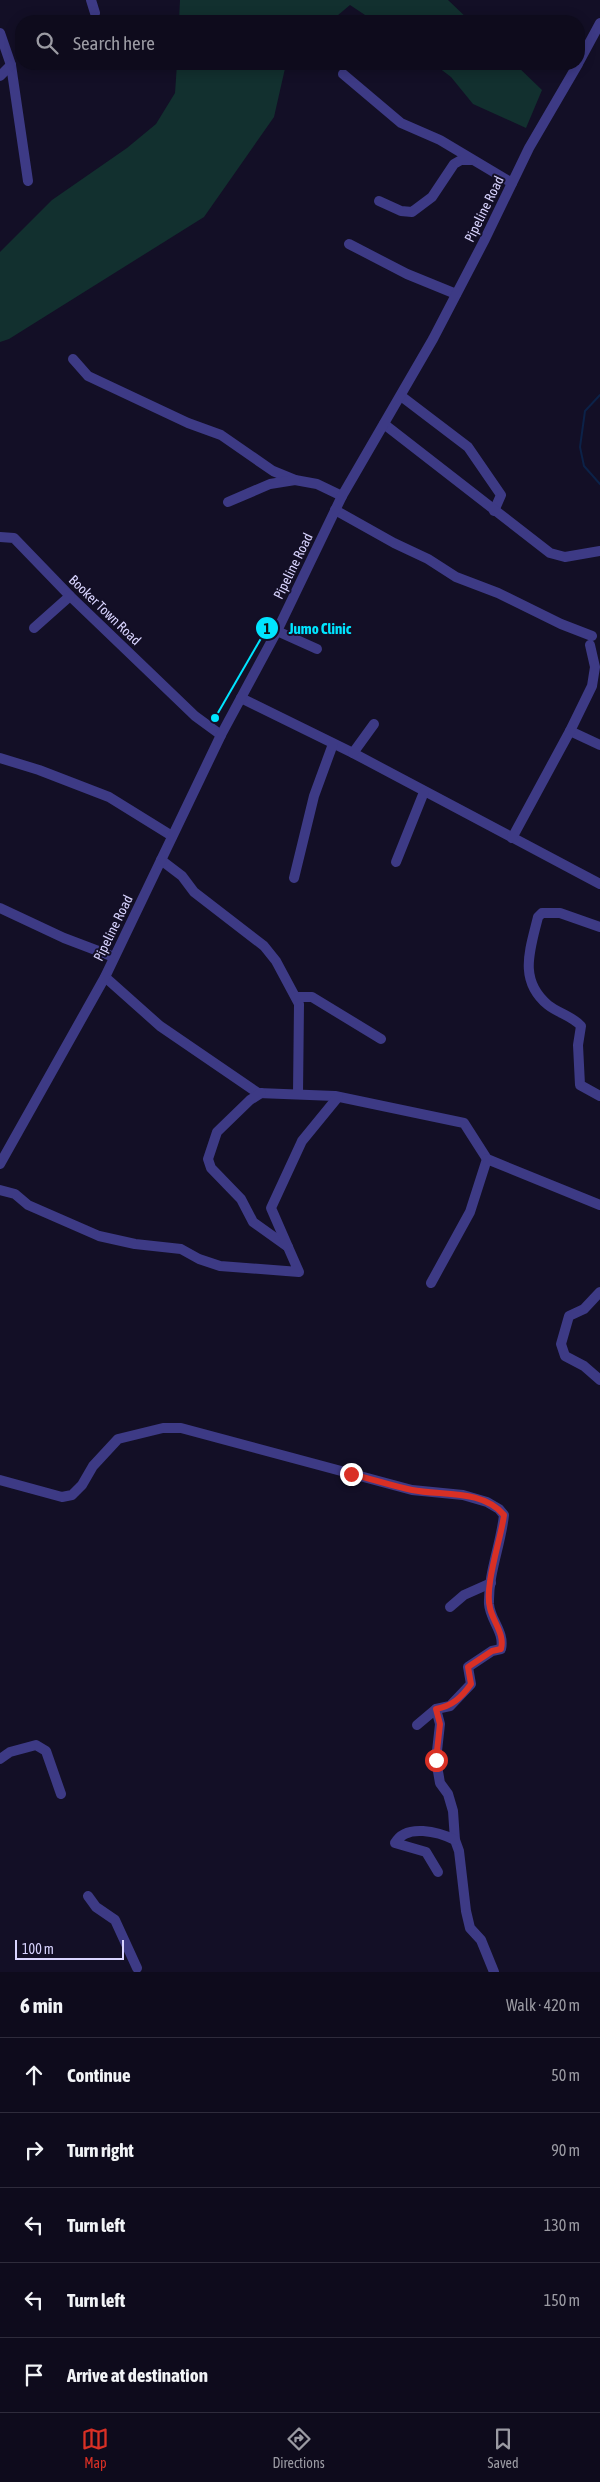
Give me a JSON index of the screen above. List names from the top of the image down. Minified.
{"streets":{"street":["Pipeline Road","Booker Town Road"]},"crossings":[["Pipeline Road","Booker Town Road"]],"places":["Jumo Clinic"],"scale_bar":"100 m","page":{"search":"Search here","scale":"100 m","heading":["6 min","Walk · 420 m"],"list":[["Continue","50 m"],["Turn right","90 m"],["Turn left","130 m"],["Turn left","150 m"],"Arrive at destination"],"nav":["Map","Directions","Saved"]}}
